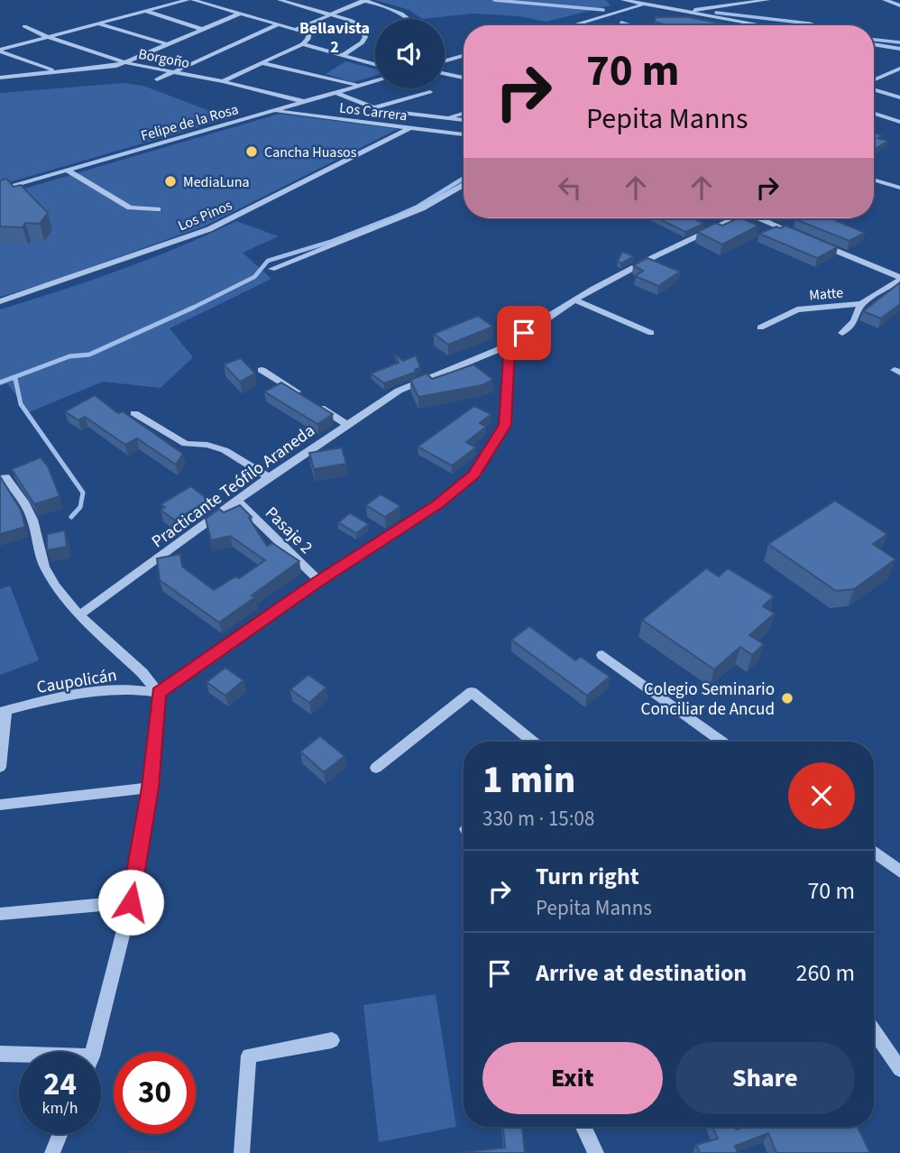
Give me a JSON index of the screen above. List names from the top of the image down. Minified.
{"streets":{"street":["Borgoño","Los Carrera","Felipe de la Rosa","Los Pinos","Matte","Practicante Teófilo Araneda","Pasaje 2","Caupolicán"]},"crossings":[["Borgoño","Felipe de la Rosa"],["Los Carrera","Felipe de la Rosa"],["Los Carrera","Los Pinos"],["Practicante Teófilo Araneda","Pasaje 2"]],"districts":["Bellavista 2"],"places":["Cancha Huasos","MediaLuna","Colegio Seminario Conciliar de Ancud"],"page":{"turn":["70 m","Pepita Manns"],"heading":["1 min","330 m · 15:08"],"list":[{"name":"Turn right","note":"Pepita Manns","value":"70 m"},{"name":"Arrive at destination","value":"260 m"}],"buttons":["Exit","Share"],"speed":"24 km/h","limit":"30"}}
